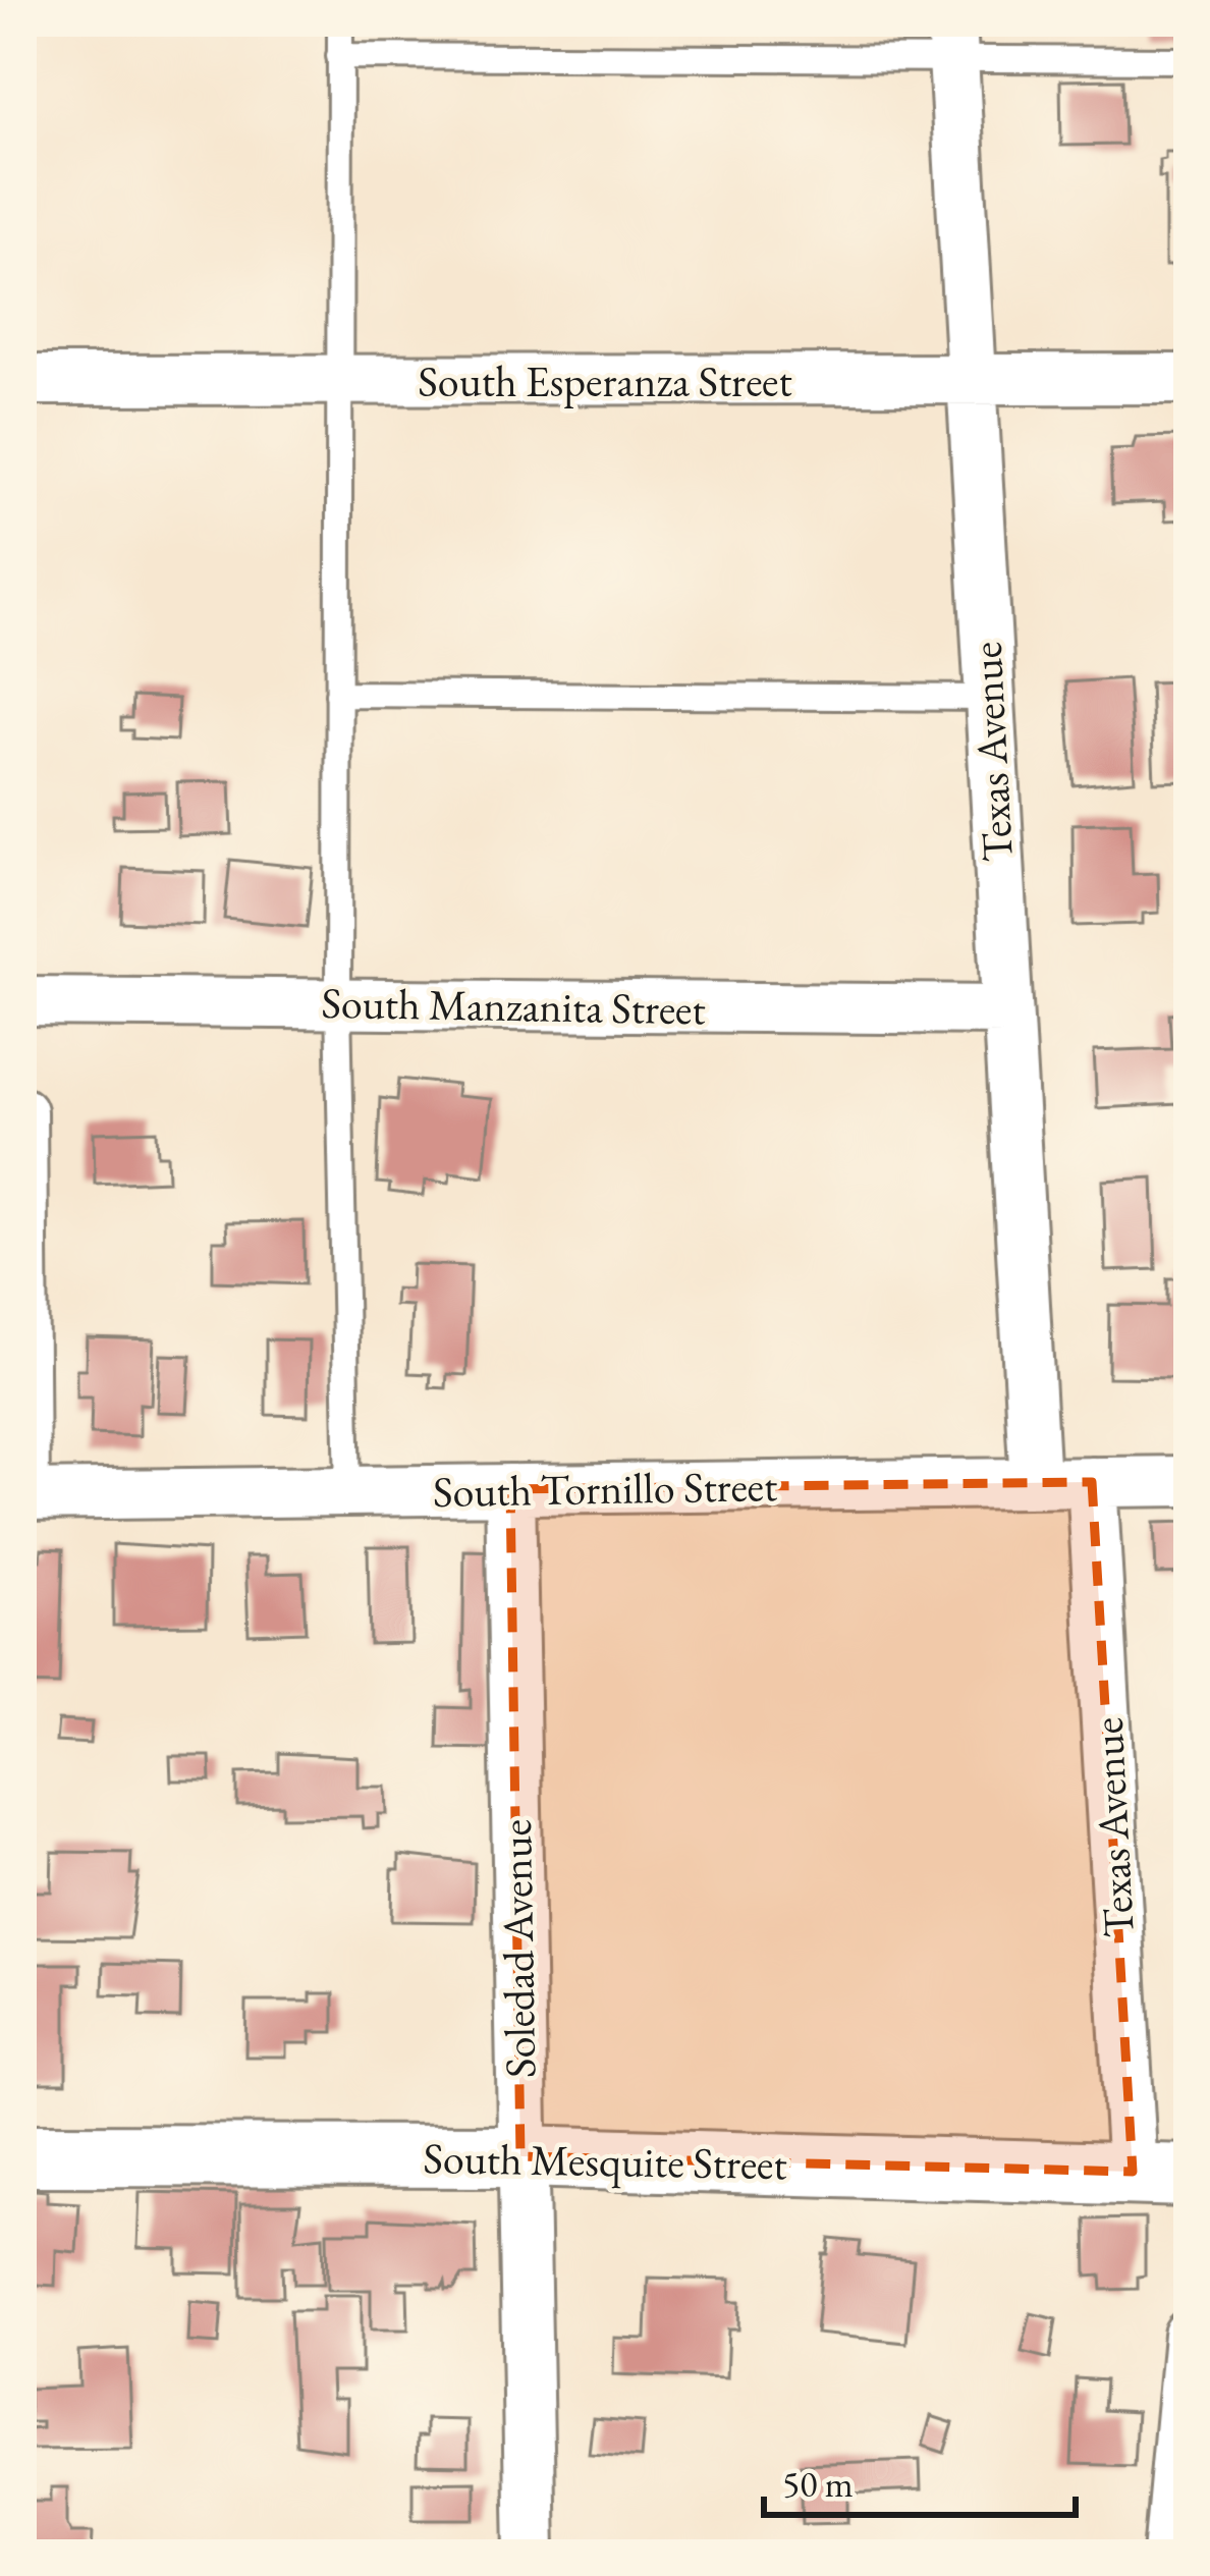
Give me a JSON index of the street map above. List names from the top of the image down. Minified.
{"streets":{"street":["South Esperanza Street","Texas Avenue","South Manzanita Street","South Tornillo Street","Soledad Avenue","South Mesquite Street"]},"crossings":[["South Esperanza Street","Texas Avenue"],["Texas Avenue","South Manzanita Street"],["Texas Avenue","South Tornillo Street"],["Texas Avenue","South Mesquite Street"],["South Tornillo Street","Soledad Avenue"],["Soledad Avenue","South Mesquite Street"]],"scale_bar":"50 m"}
